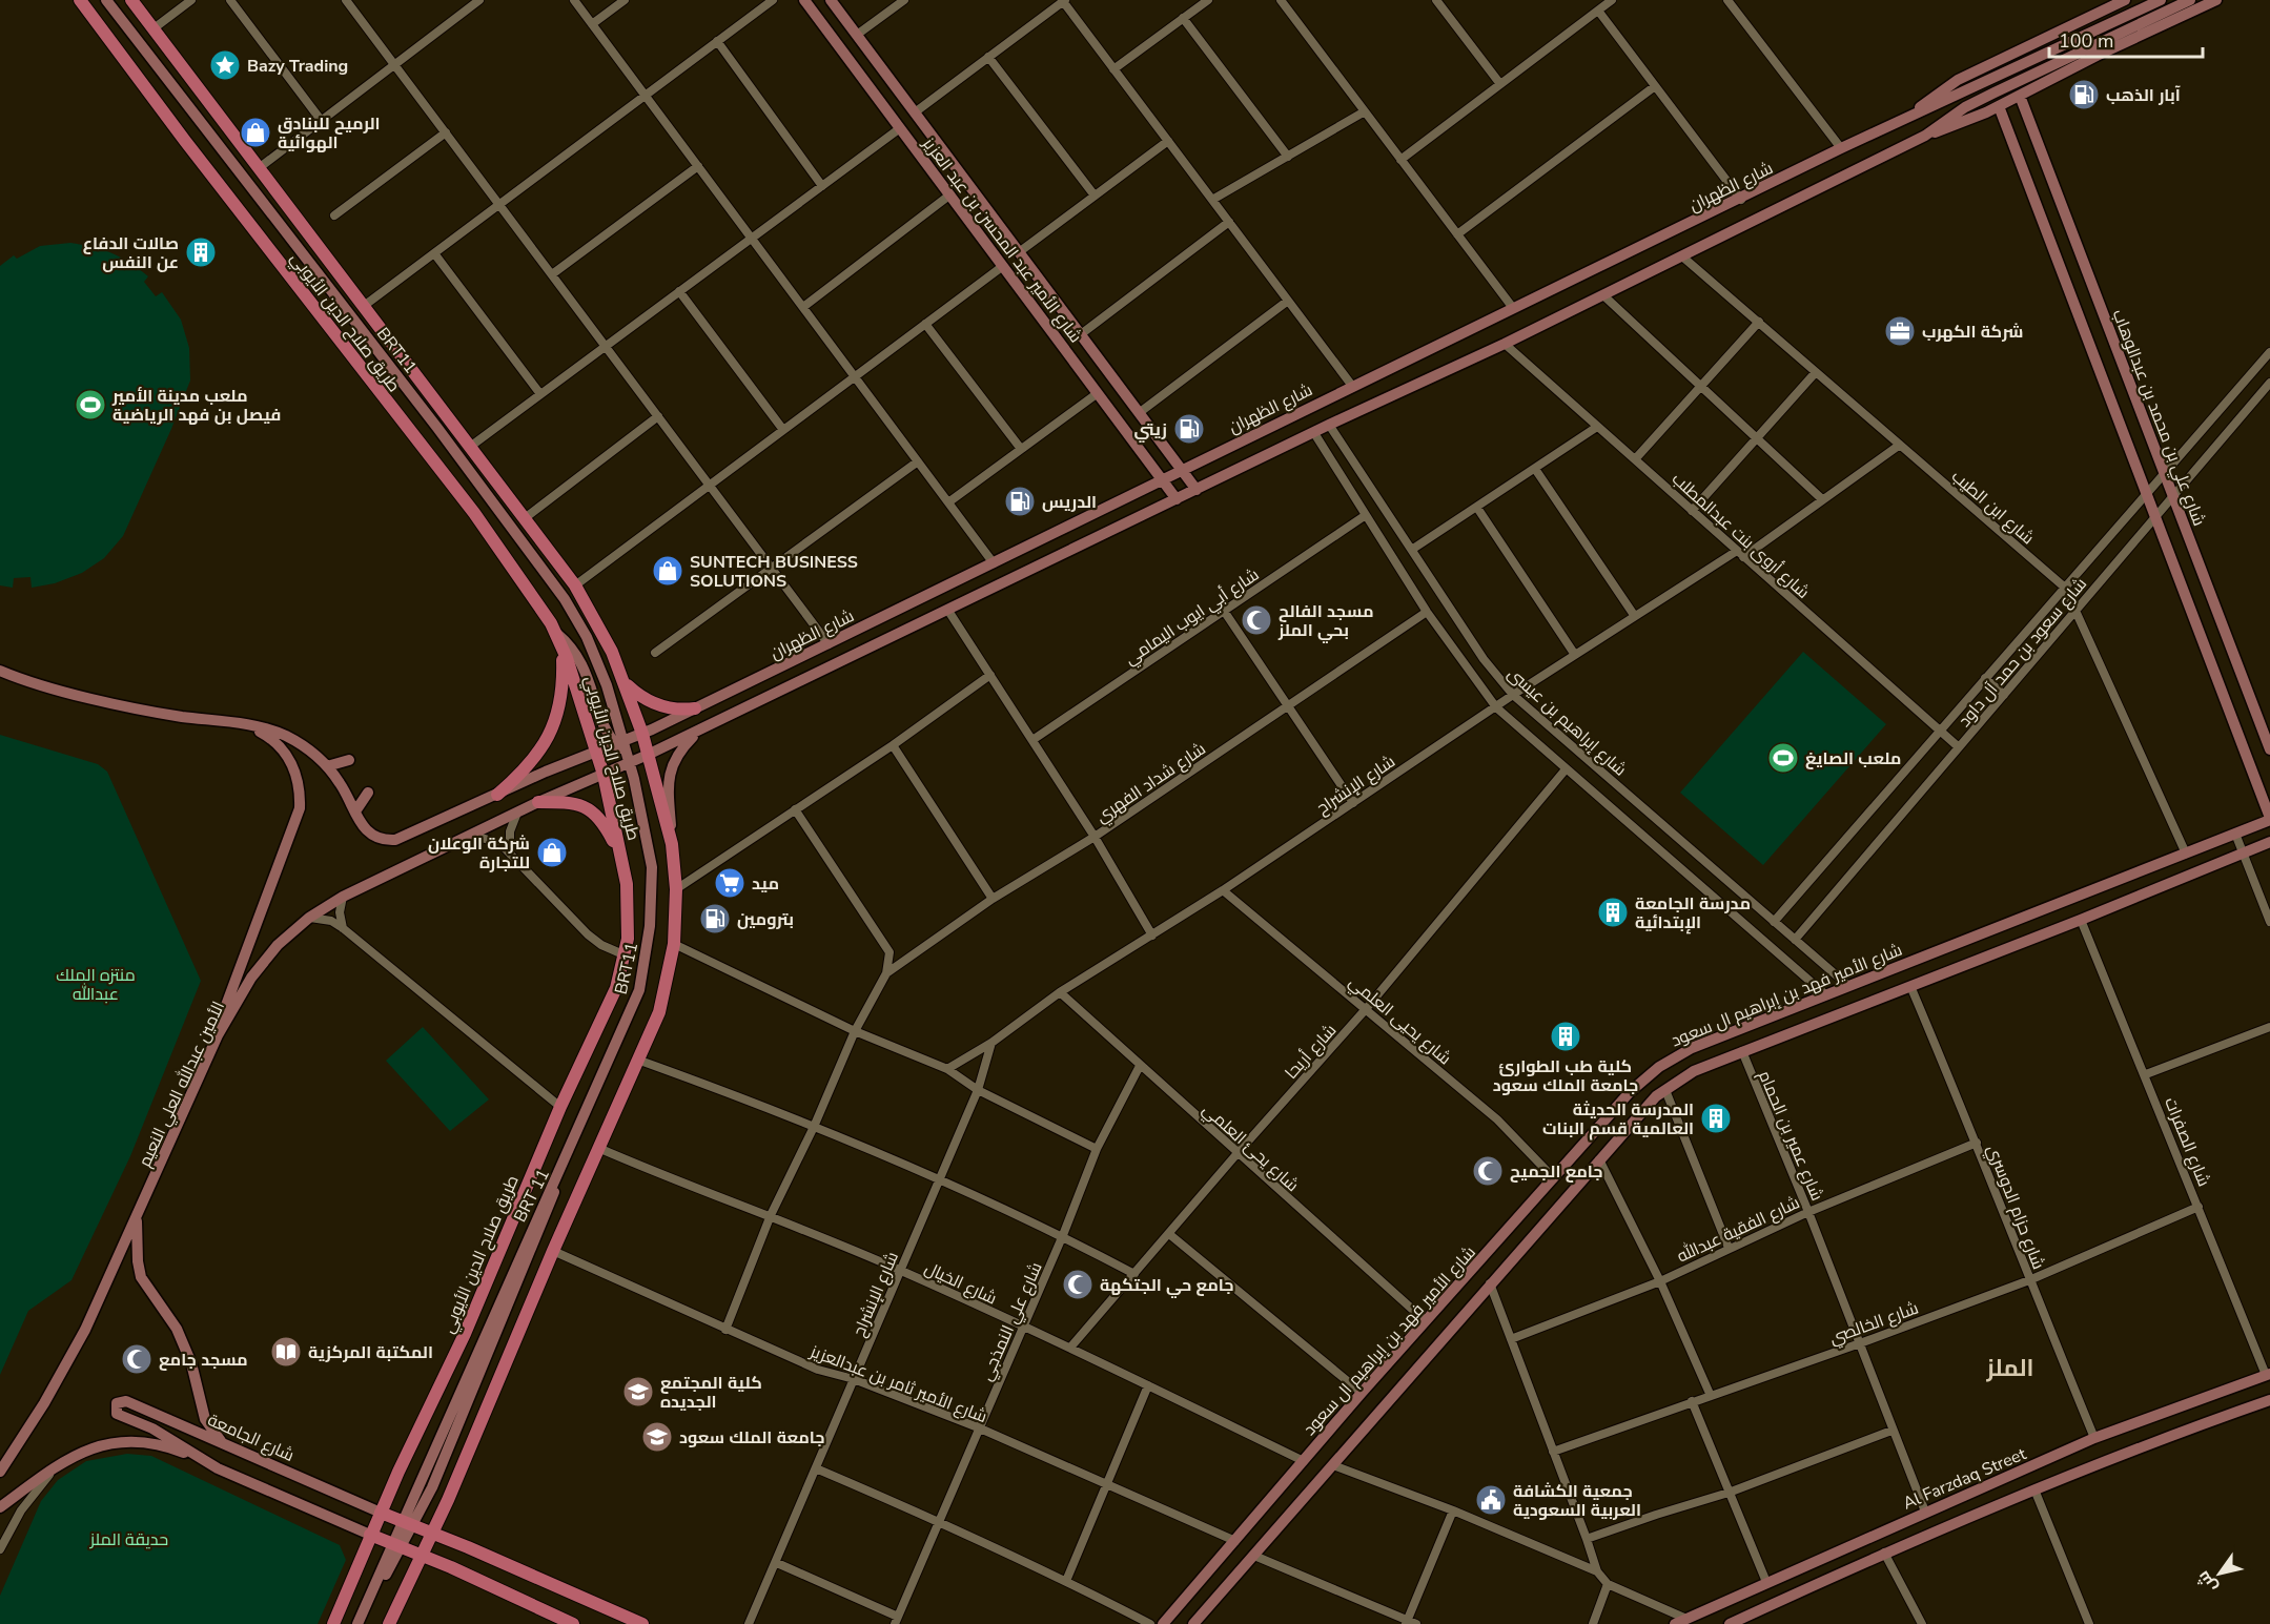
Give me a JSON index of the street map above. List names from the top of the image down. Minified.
{"streets":{"main road":["شارع الظهران","شارع الأمير عبد المحسن بن عبد العزيز","طريق صلاح الدين الأيوبي","BRT11","شارع علي بن محمد بن عبدالوهاب","شارع الأمير فهد بن إبراهيم ال سعود","الأمين عبدالله العلي النعيم","BRT 11","شارع الجامعة","Al Farzdaq Street"],"street":["شارع ابن الطيب","شارع أروى بنت عبدالمطلب","شارع أبي ايوب اليمامي","شارع سعود بن حمد آل داود","شارع إبراهيم بن عيسى","شارع شداد الفهري","شارع الإنشراح","شارع يحيى العلمي","شارع أريحا","شارع عمير بن الحمام","شارع الصفرات","شارع يحئ العلمي","شارع حزام الدوسري","شارع الفقية عبدالله","شارع الخيال","شارع علي النمذجي","شارع الخالصي","شارع الأمير ثامر بن عبدالعزيز"]},"crossings":[["شارع الظهران","شارع الأمير عبد المحسن بن عبد العزيز"],["شارع الظهران","طريق صلاح الدين الأيوبي"],["شارع الظهران","BRT11"],["شارع الظهران","الأمين عبدالله العلي النعيم"],["طريق صلاح الدين الأيوبي","الأمين عبدالله العلي النعيم"],["طريق صلاح الدين الأيوبي","شارع الخيال"],["طريق صلاح الدين الأيوبي","شارع الأمير ثامر بن عبدالعزيز"],["طريق صلاح الدين الأيوبي","شارع الجامعة"],["BRT11","الأمين عبدالله العلي النعيم"],["BRT11","BRT 11"],["شارع علي بن محمد بن عبدالوهاب","شارع سعود بن حمد آل داود"],["شارع ابن الطيب","شارع سعود بن حمد آل داود"],["شارع ابن الطيب","شارع الأمير فهد بن إبراهيم ال سعود"],["شارع أروى بنت عبدالمطلب","شارع سعود بن حمد آل داود"],["شارع أروى بنت عبدالمطلب","شارع الإنشراح"],["شارع سعود بن حمد آل داود","شارع إبراهيم بن عيسى"],["شارع إبراهيم بن عيسى","شارع الإنشراح"],["شارع إبراهيم بن عيسى","شارع الأمير فهد بن إبراهيم ال سعود"],["شارع شداد الفهري","شارع الخيال"],["شارع شداد الفهري","شارع الأمير ثامر بن عبدالعزيز"],["شارع الإنشراح","شارع يحيى العلمي"],["شارع الإنشراح","شارع يحئ العلمي"],["شارع الإنشراح","شارع الخيال"],["شارع الإنشراح","شارع الأمير ثامر بن عبدالعزيز"],["شارع الأمير فهد بن إبراهيم ال سعود","شارع يحيى العلمي"],["شارع الأمير فهد بن إبراهيم ال سعود","شارع يحئ العلمي"],["شارع الأمير فهد بن إبراهيم ال سعود","شارع الخيال"],["شارع الأمير فهد بن إبراهيم ال سعود","شارع الأمير ثامر بن عبدالعزيز"],["شارع يحيى العلمي","شارع أريحا"],["شارع أريحا","شارع يحئ العلمي"],["شارع أريحا","شارع الخيال"],["شارع عمير بن الحمام","شارع الفقية عبدالله"],["شارع عمير بن الحمام","شارع الخالصي"],["شارع عمير بن الحمام","Al Farzdaq Street"],["شارع الصفرات","شارع الخالصي"],["شارع الصفرات","Al Farzdaq Street"],["شارع يحئ العلمي","شارع علي النمذجي"],["BRT 11","شارع الجامعة"],["شارع حزام الدوسري","شارع الفقية عبدالله"],["شارع حزام الدوسري","شارع الخالصي"],["شارع حزام الدوسري","Al Farzdaq Street"],["شارع الخيال","شارع علي النمذجي"],["شارع علي النمذجي","شارع الأمير ثامر بن عبدالعزيز"]],"districts":["الملز"],"parks":["منتزه الملك عبدالله","حديقة الملز"],"places":{"place":["Bazy Trading"],"fuel station":["آبار الذهب","زيتي","الدريس","بترومين"],"shop":["الرميح للبنادق الهوائية","SUNTECH BUSINESS SOLUTIONS","شركة الوعلان للتجارة"],"building":["صالات الدفاع عن النفس","مدرسة الجامعة الإبتدائية","كلية طب الطوارئ جامعة الملك سعود","المدرسة الحديثة العالمية قسم البنات"],"office":["شركة الكهرب"],"sports":["ملعب مدينة الأمير فيصل بن فهد الرياضية","ملعب الصايغ"],"mosque":["مسجد الفالح بحي الملز","جامع الجميح","جامع حي الجتكهة","مسجد جامع"],"supermarket":["ميد"],"library":["المكتبة المركزية"],"school or university":["كلية المجتمع الجديده","جامعة الملك سعود"],"public building":["جمعية الكشافة العربية السعودية"]},"scale_bar":"100 m","north":"bottom left"}
